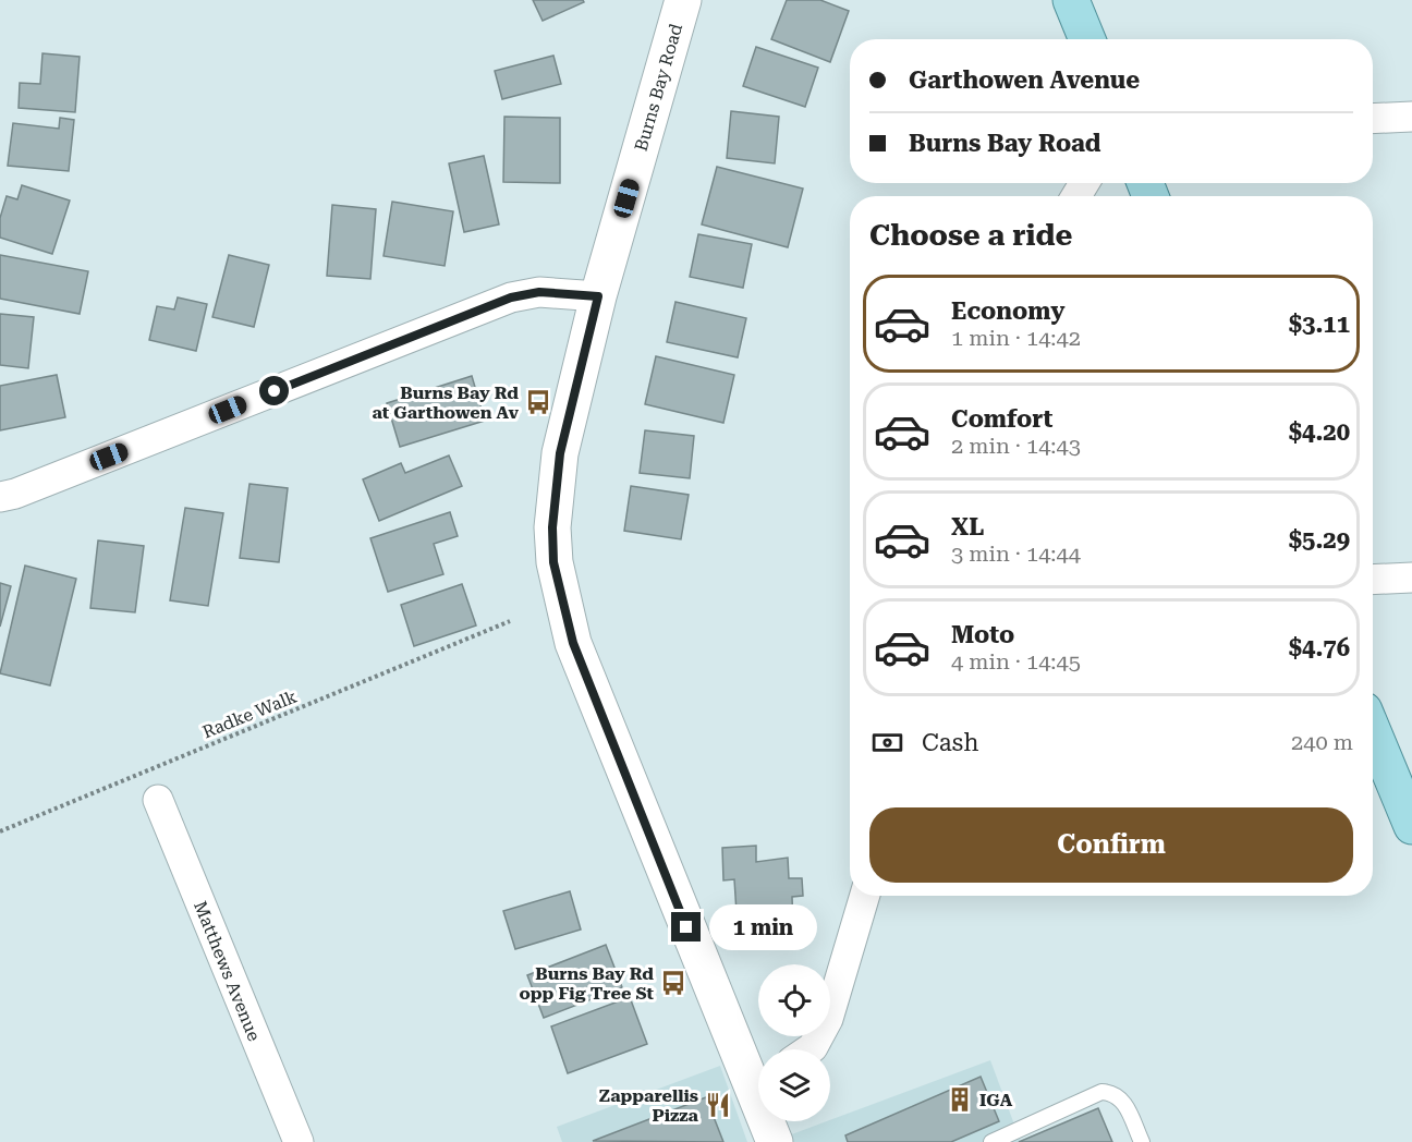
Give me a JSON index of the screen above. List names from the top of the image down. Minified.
{"streets":{"street":["Burns Bay Road","Matthews Avenue"],"path":["Radke Walk"]},"places":{"bus stop":["Burns Bay Rd at Garthowen Av","Burns Bay Rd opp Fig Tree St"],"building":["IGA"],"restaurant":["Zapparellis Pizza"]},"page":{"banner":["Garthowen Avenue","Burns Bay Road"],"heading":"Choose a ride","list":[{"name":"Economy","note":"1 min · 14:42","value":"$3.11"},{"name":"Comfort","note":"2 min · 14:43","value":"$4.20"},{"name":"XL","note":"3 min · 14:44","value":"$5.29"},{"name":"Moto","note":"4 min · 14:45","value":"$4.76"}],"pay":["Cash","240 m"],"buttons":"Confirm","bubble":"1 min"}}
